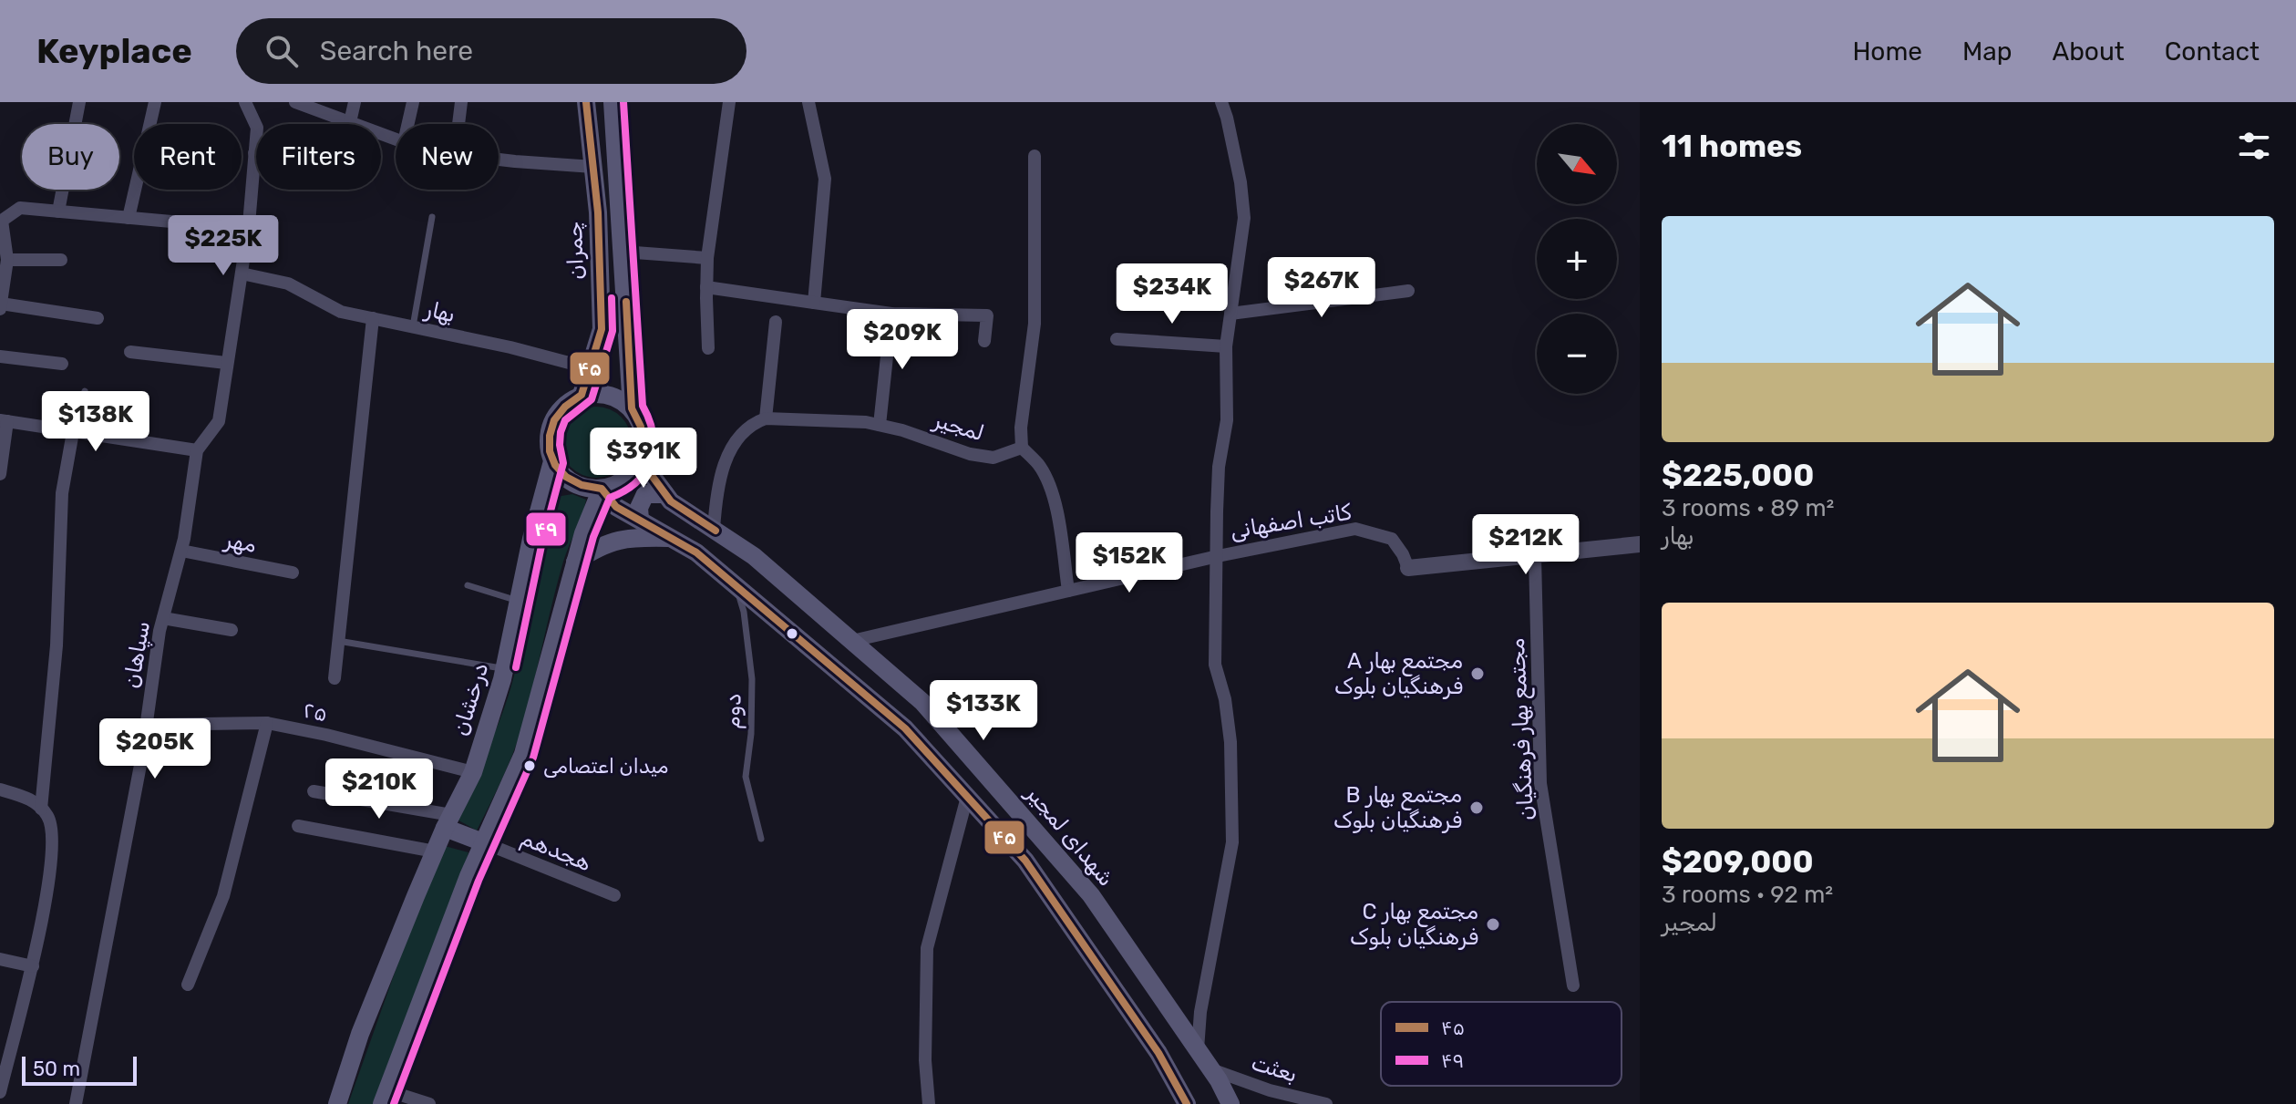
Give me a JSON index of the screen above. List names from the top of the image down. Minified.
{"streets":{"main road":["چمران","درخشان","شهدای لمجیر"],"street":["بهار","لمجیر","کاتب اصفهانی","مهر","سپاهان","۲۵","مجتمع بهار فرهنگیان","هجدهم","بعثت"],"lane":["دوم"]},"crossings":[["چمران","بهار"],["چمران","درخشان"],["چمران","شهدای لمجیر"],["کاتب اصفهانی","مجتمع بهار فرهنگیان"],["کاتب اصفهانی","شهدای لمجیر"],["مهر","سپاهان"],["سپاهان","۲۵"],["درخشان","۲۵"],["درخشان","شهدای لمجیر"],["شهدای لمجیر","بعثت"]],"places":["A مجتمع بهار فرهنگیان بلوک","میدان اعتصامی","B مجتمع بهار فرهنگیان بلوک","C مجتمع بهار فرهنگیان بلوک"],"lines":["transit line ۴۵","transit line ۴۹"],"legend":["۴۵","۴۹"],"scale_bar":"50 m","north":"bottom right","page":{"header":"Keyplace","search":"Search here","nav":["Home","Map","About","Contact"],"heading":"11 homes","map_buttons":["+","−"],"chip":["Buy","Rent","Filters","New"],"list":[{"name":"$225,000","note":"3 rooms · 89 m² · بهار"},{"name":"$209,000","note":"3 rooms · 92 m² · لمجیر"}],"price":["$225K","$267K","$234K","$209K","$138K","$391K","$212K","$152K","$133K","$205K","$210K"],"scale":"50 m"}}
